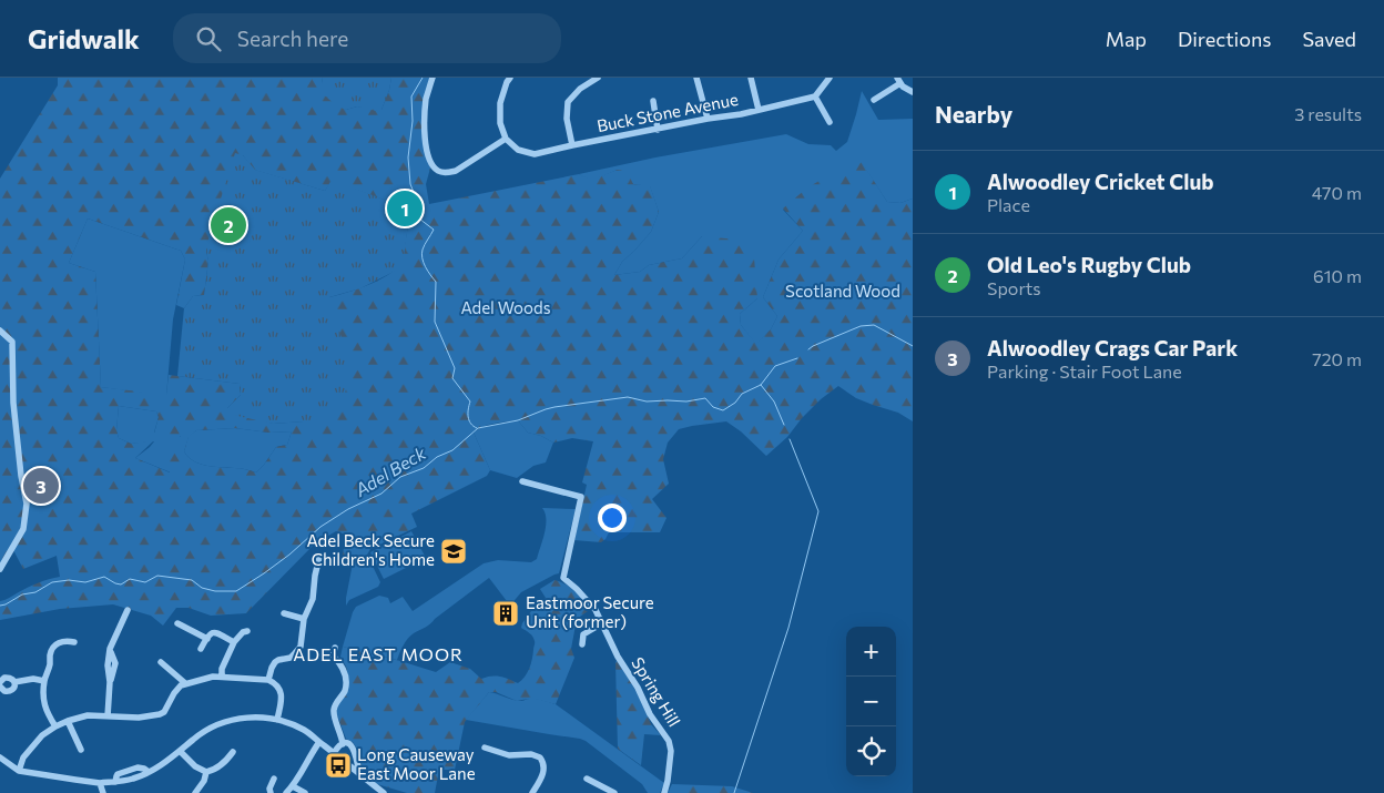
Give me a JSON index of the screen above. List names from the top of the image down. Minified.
{"streets":{"street":["Buck Stone Avenue","Spring Hill"]},"districts":["ADEL EAST MOOR"],"water":["Adel Beck"],"parks":["Scotland Wood","Adel Woods"],"places":{"school or university":["Adel Beck Secure Children's Home"],"building":["Eastmoor Secure Unit (former)"],"bus stop":["Long Causeway East Moor Lane"]},"page":{"header":"Gridwalk","search":"Search here","nav":["Map","Directions","Saved"],"heading":["Nearby","3 results"],"list":[{"mark":"1","name":"Alwoodley Cricket Club","note":"Place","value":"470 m"},{"mark":"2","name":"Old Leo's Rugby Club","note":"Sports","value":"610 m"},{"mark":"3","name":"Alwoodley Crags Car Park","note":"Parking · Stair Foot Lane","value":"720 m"}],"pins":["1","2","3"],"map_buttons":["+","−"]}}
